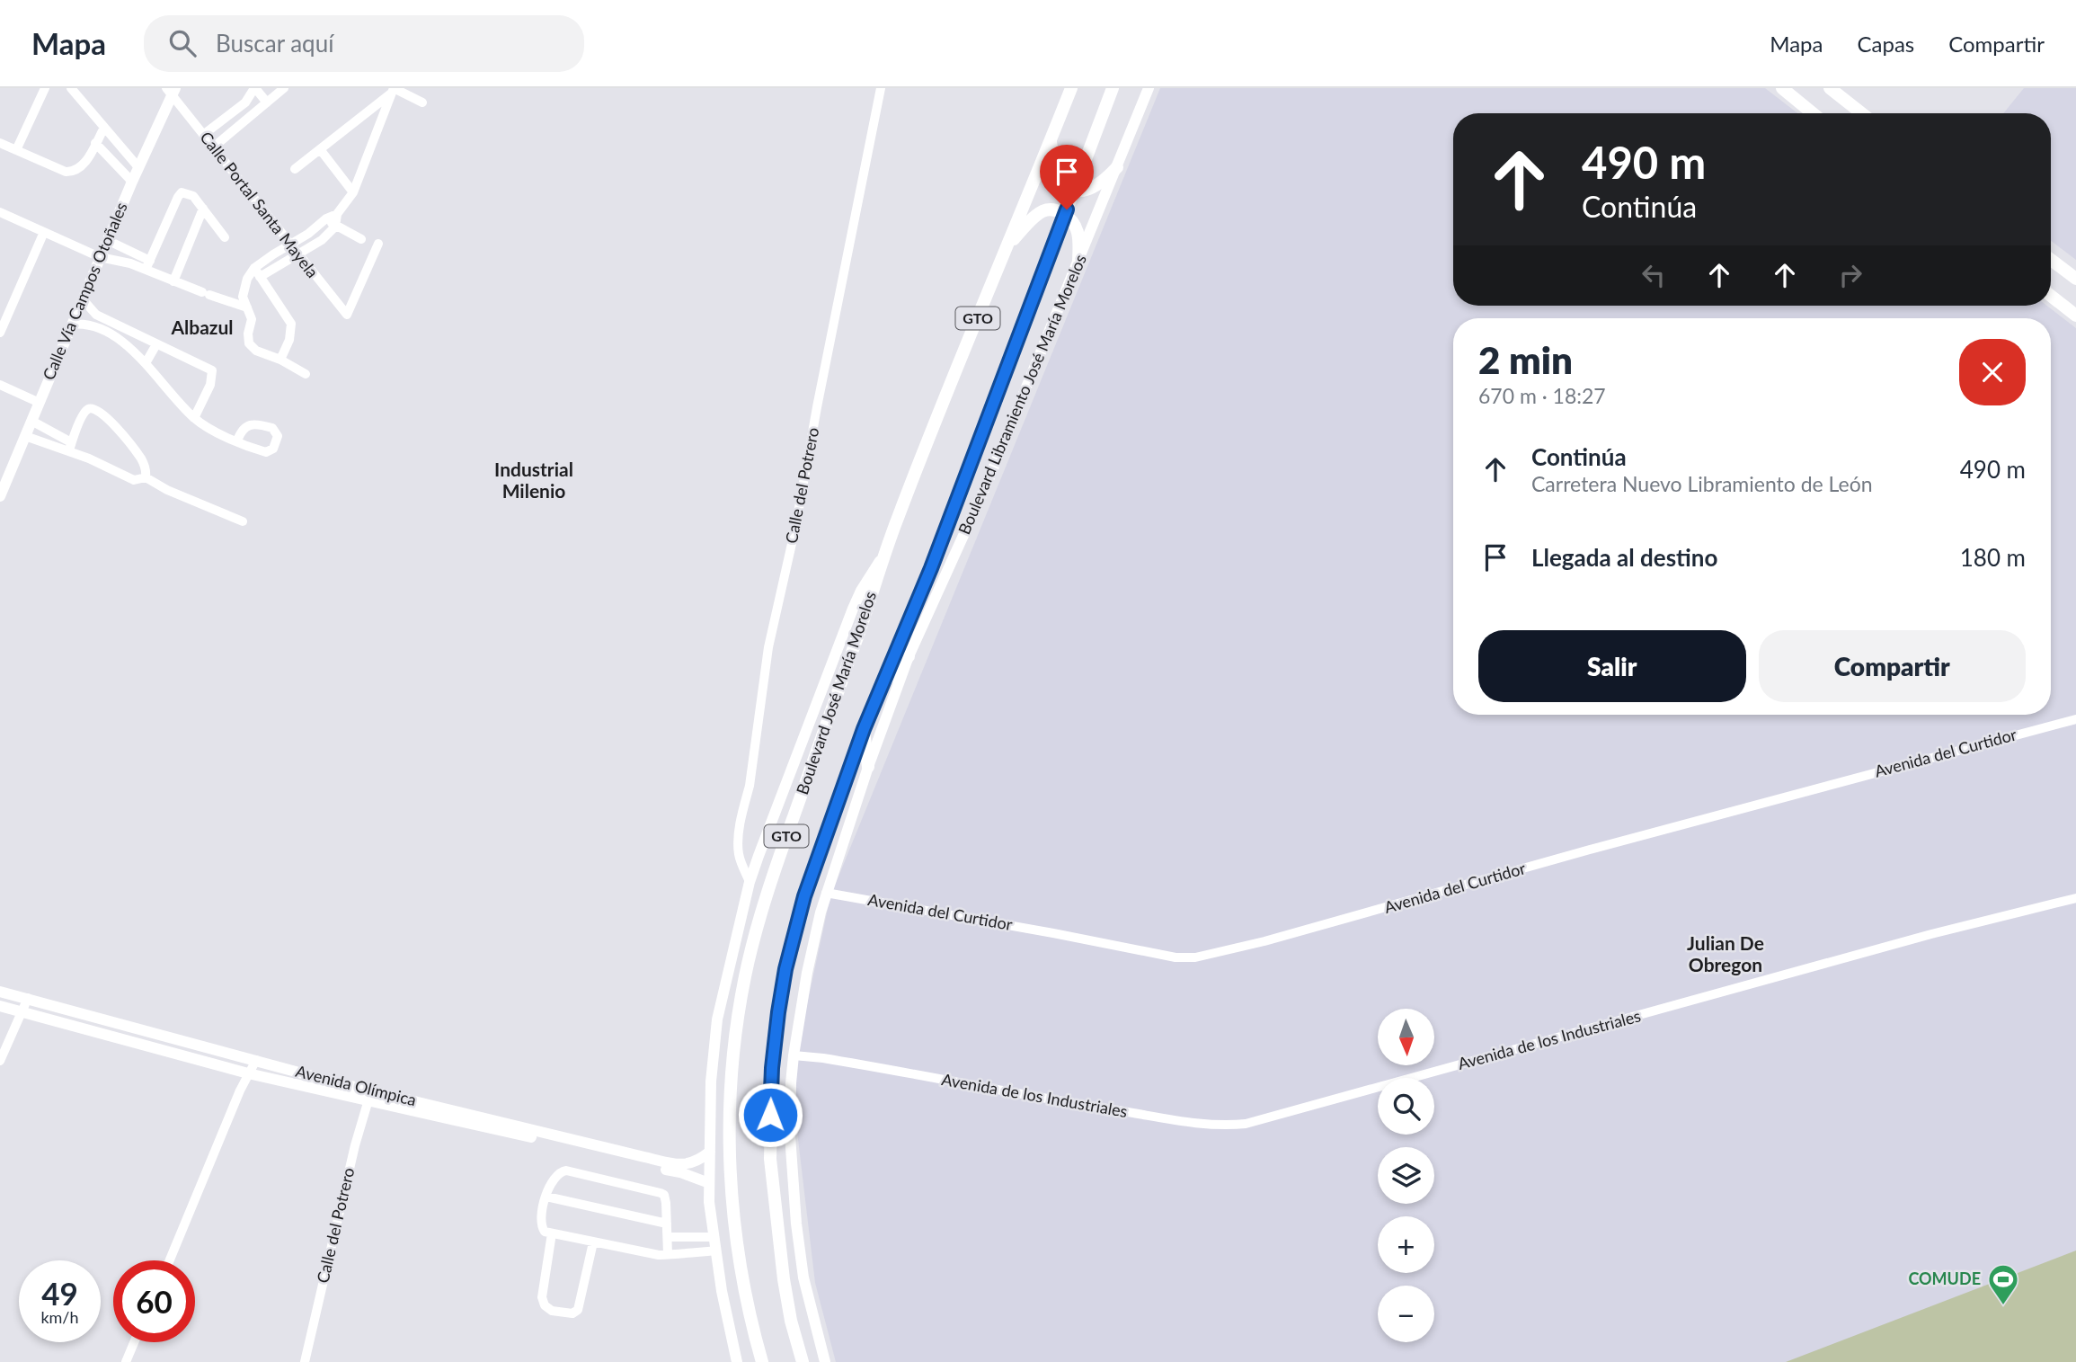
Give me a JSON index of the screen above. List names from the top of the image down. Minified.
{"streets":{"main road":["GTO","Boulevard José María Morelos"],"street":["Calle Portal Santa Mayela","Calle Vía Campos Otoñales","Boulevard Libramiento José María Morelos","Calle del Potrero","Avenida del Curtidor","Avenida de los Industriales","Avenida Olímpica"]},"crossings":[["Calle Portal Santa Mayela","Calle Vía Campos Otoñales"],["Boulevard Libramiento José María Morelos","Avenida del Curtidor"],["Boulevard Libramiento José María Morelos","Avenida de los Industriales"],["Calle del Potrero","Avenida Olímpica"]],"districts":["Albazul","Industrial Milenio","Julian De Obregon"],"places":{"sports":["COMUDE"]},"north":"bottom","page":{"header":"Mapa","search":"Buscar aquí","nav":["Mapa","Capas","Compartir"],"turn":["490 m","Continúa"],"heading":["2 min","670 m · 18:27"],"list":[{"name":"Continúa","note":"Carretera Nuevo Libramiento de León","value":"490 m"},{"name":"Llegada al destino","value":"180 m"}],"buttons":["Salir","Compartir"],"map_buttons":["+","−"],"speed":"49 km/h","limit":"60"}}
